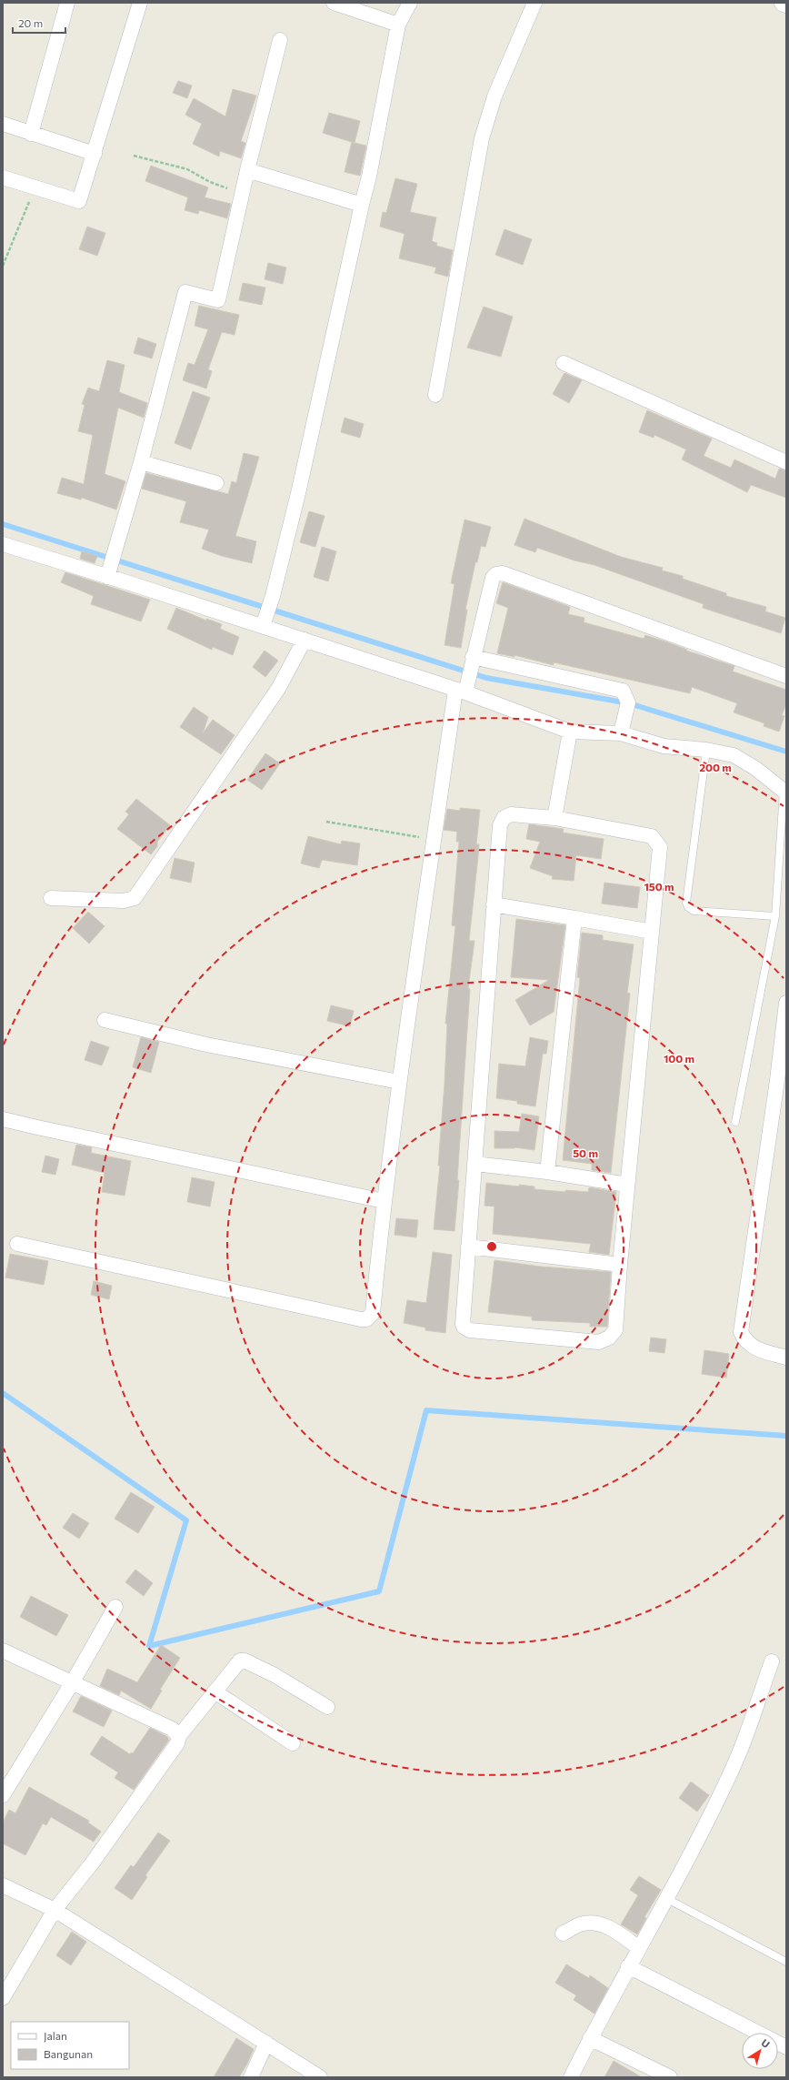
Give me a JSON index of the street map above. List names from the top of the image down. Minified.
{"legend":["Jalan","Bangunan"],"scale_bar":"20 m","north":"top right","rings":["200 m","150 m","100 m","50 m"]}
